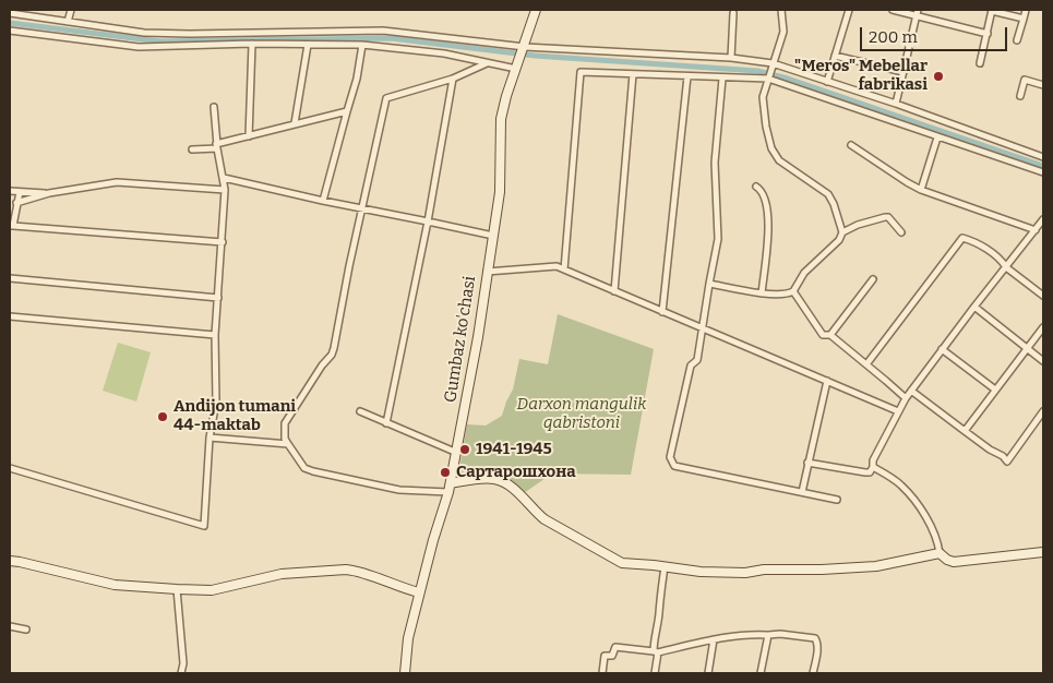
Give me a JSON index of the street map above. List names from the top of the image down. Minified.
{"streets":{"street":["Gumbaz ko'chasi"]},"parks":["Darxon mangulik qabristoni"],"places":["\"Meros\" Mebellar fabrikasi","Andijon tumani 44-maktab","1941-1945","Сартарошхона"],"scale_bar":"200 m"}
